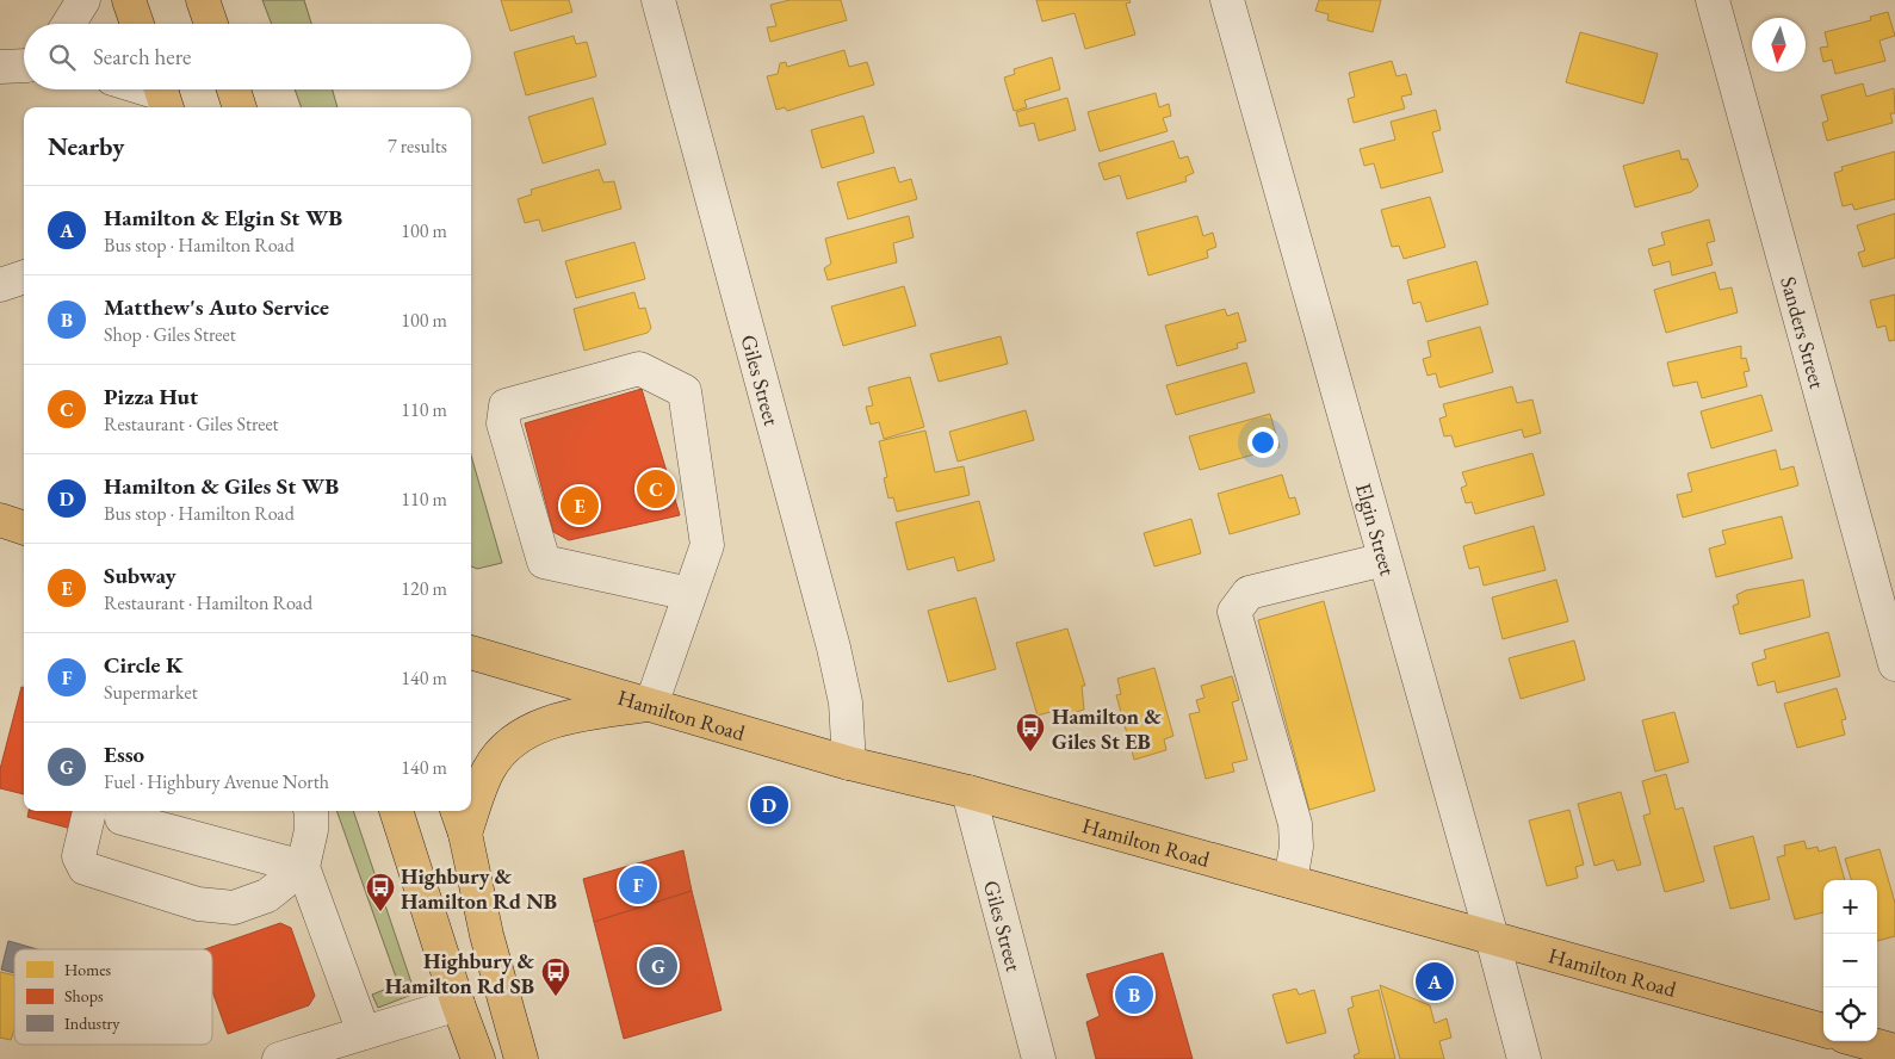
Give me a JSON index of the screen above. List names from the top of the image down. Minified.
{"streets":{"main road":["Hamilton Road"],"street":["Sanders Street","Giles Street","Elgin Street"]},"crossings":[["Giles Street","Hamilton Road"],["Elgin Street","Hamilton Road"]],"places":{"bus stop":["Hamilton & Giles St EB","Highbury & Hamilton Rd NB","Highbury & Hamilton Rd SB"]},"legend":["Homes","Shops","Industry"],"north":"bottom","page":{"search":"Search here","heading":["Nearby","7 results"],"list":[{"mark":"A","name":"Hamilton & Elgin St WB","note":"Bus stop · Hamilton Road","value":"100 m"},{"mark":"B","name":"Matthew's Auto Service","note":"Shop · Giles Street","value":"100 m"},{"mark":"C","name":"Pizza Hut","note":"Restaurant · Giles Street","value":"110 m"},{"mark":"D","name":"Hamilton & Giles St WB","note":"Bus stop · Hamilton Road","value":"110 m"},{"mark":"E","name":"Subway","note":"Restaurant · Hamilton Road","value":"120 m"},{"mark":"F","name":"Circle K","note":"Supermarket","value":"140 m"},{"mark":"G","name":"Esso","note":"Fuel · Highbury Avenue North","value":"140 m"}],"pins":["C","E","D","F","G","A","B"],"map_buttons":["+","−"]}}
